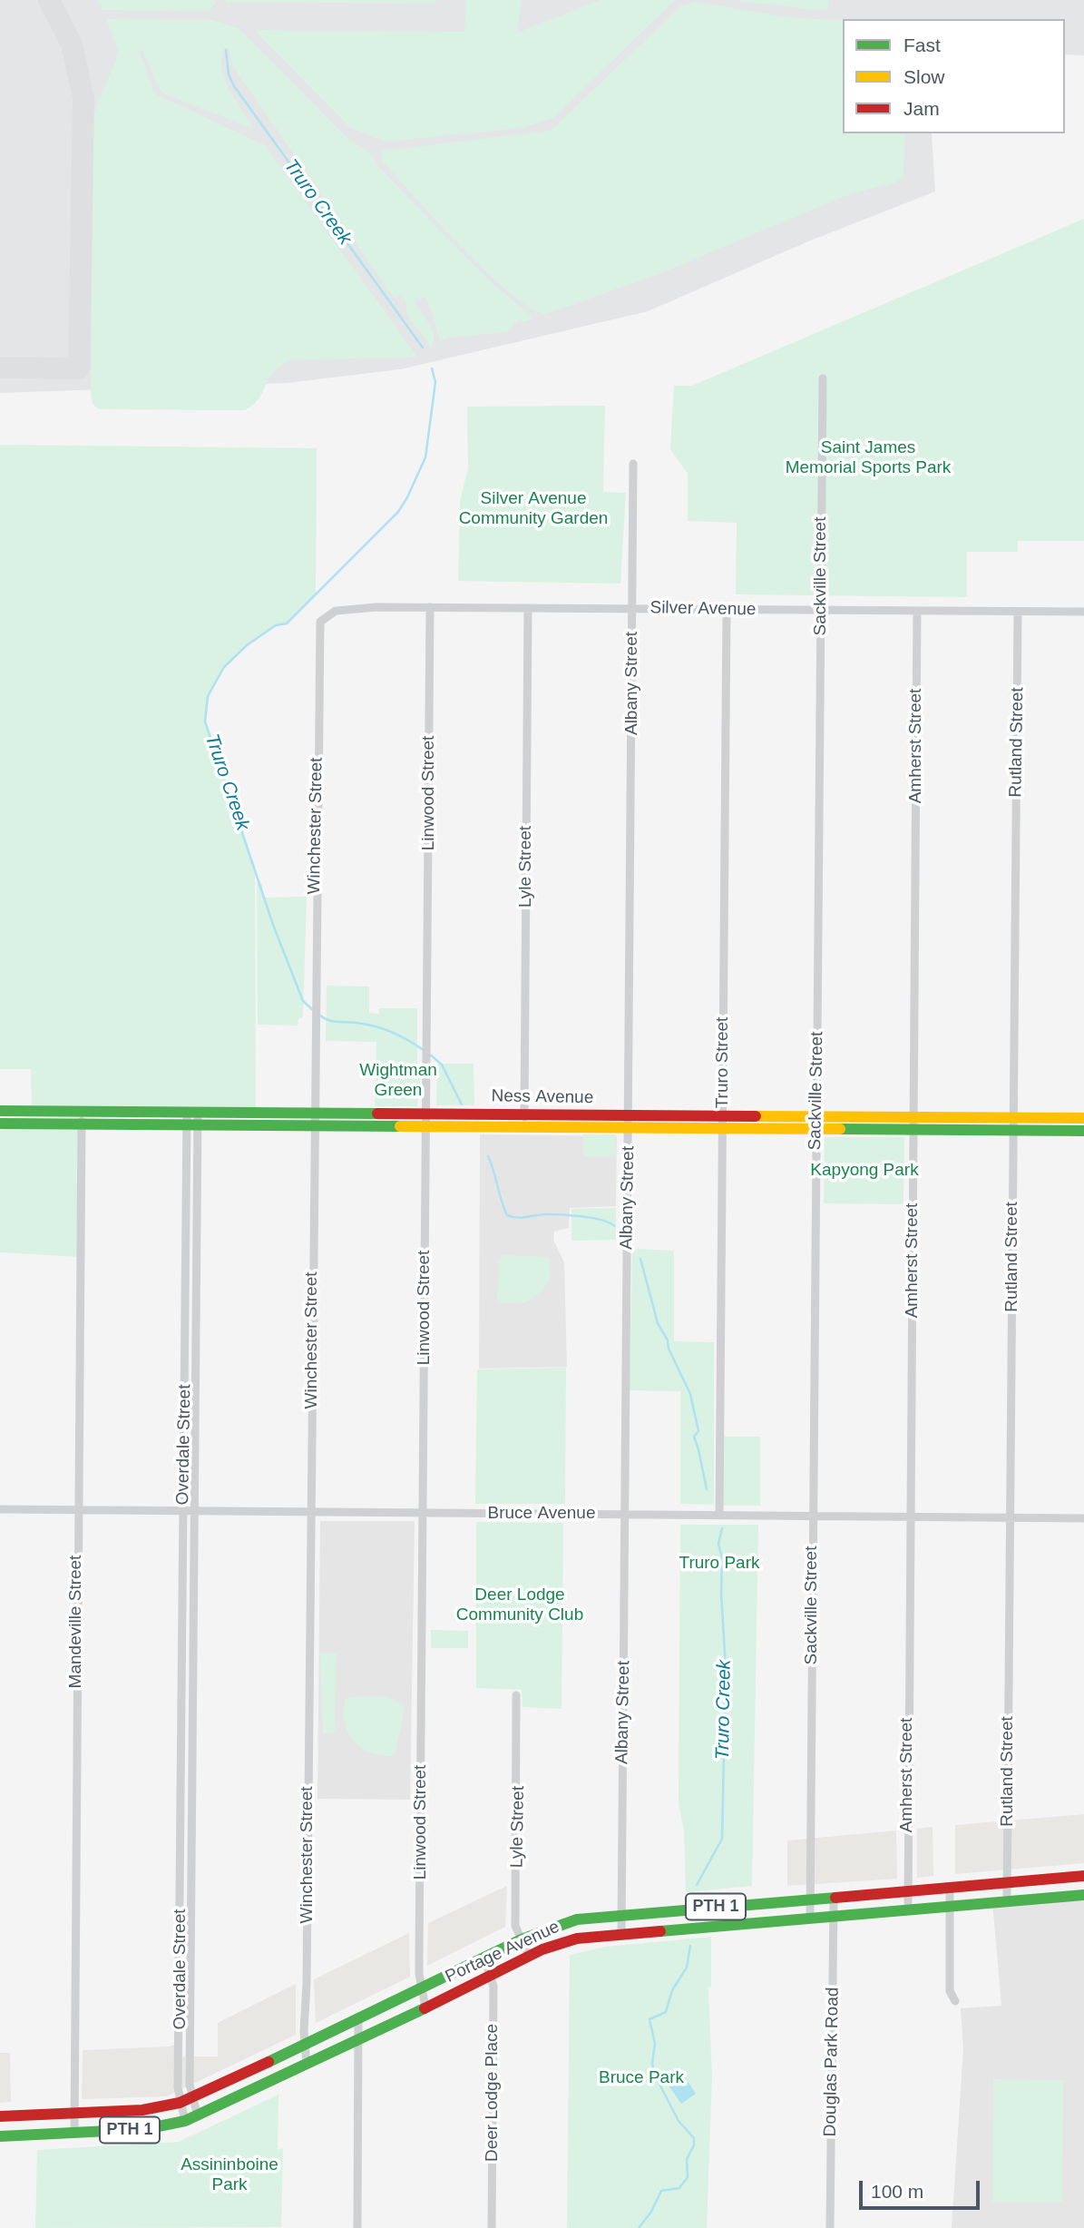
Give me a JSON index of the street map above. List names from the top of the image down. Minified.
{"streets":{"main road":["Ness Avenue","PTH 1","Portage Avenue"],"street":["Sackville Street","Silver Avenue","Albany Street","Rutland Street","Amherst Street","Linwood Street","Winchester Street","Lyle Street","Truro Street","Overdale Street","Bruce Avenue","Mandeville Street","Douglas Park Road","Deer Lodge Place"]},"crossings":[["Sackville Street","Silver Avenue"],["Sackville Street","Ness Avenue"],["Sackville Street","Bruce Avenue"],["Sackville Street","Portage Avenue"],["Silver Avenue","Albany Street"],["Silver Avenue","Rutland Street"],["Silver Avenue","Amherst Street"],["Silver Avenue","Linwood Street"],["Silver Avenue","Winchester Street"],["Silver Avenue","Lyle Street"],["Silver Avenue","Truro Street"],["Albany Street","Ness Avenue"],["Albany Street","Bruce Avenue"],["Albany Street","Portage Avenue"],["Rutland Street","Ness Avenue"],["Rutland Street","Bruce Avenue"],["Rutland Street","Portage Avenue"],["Amherst Street","Ness Avenue"],["Amherst Street","Bruce Avenue"],["Amherst Street","Portage Avenue"],["Linwood Street","Ness Avenue"],["Linwood Street","Bruce Avenue"],["Linwood Street","Portage Avenue"],["Winchester Street","Ness Avenue"],["Winchester Street","Bruce Avenue"],["Winchester Street","Portage Avenue"],["Lyle Street","Ness Avenue"],["Lyle Street","Portage Avenue"],["Truro Street","Ness Avenue"],["Truro Street","Bruce Avenue"],["Ness Avenue","Overdale Street"],["Ness Avenue","Mandeville Street"],["Overdale Street","Bruce Avenue"],["Overdale Street","Portage Avenue"],["Bruce Avenue","Mandeville Street"],["Mandeville Street","Portage Avenue"],["Portage Avenue","Douglas Park Road"],["Portage Avenue","Deer Lodge Place"]],"water":["Truro Creek"],"parks":["Saint James Memorial Sports Park","Silver Avenue Community Garden","Wightman Green","Kapyong Park","Truro Park","Deer Lodge Community Club","Bruce Park","Assininboine Park"],"legend":["Fast","Slow","Jam"],"scale_bar":"100 m"}
